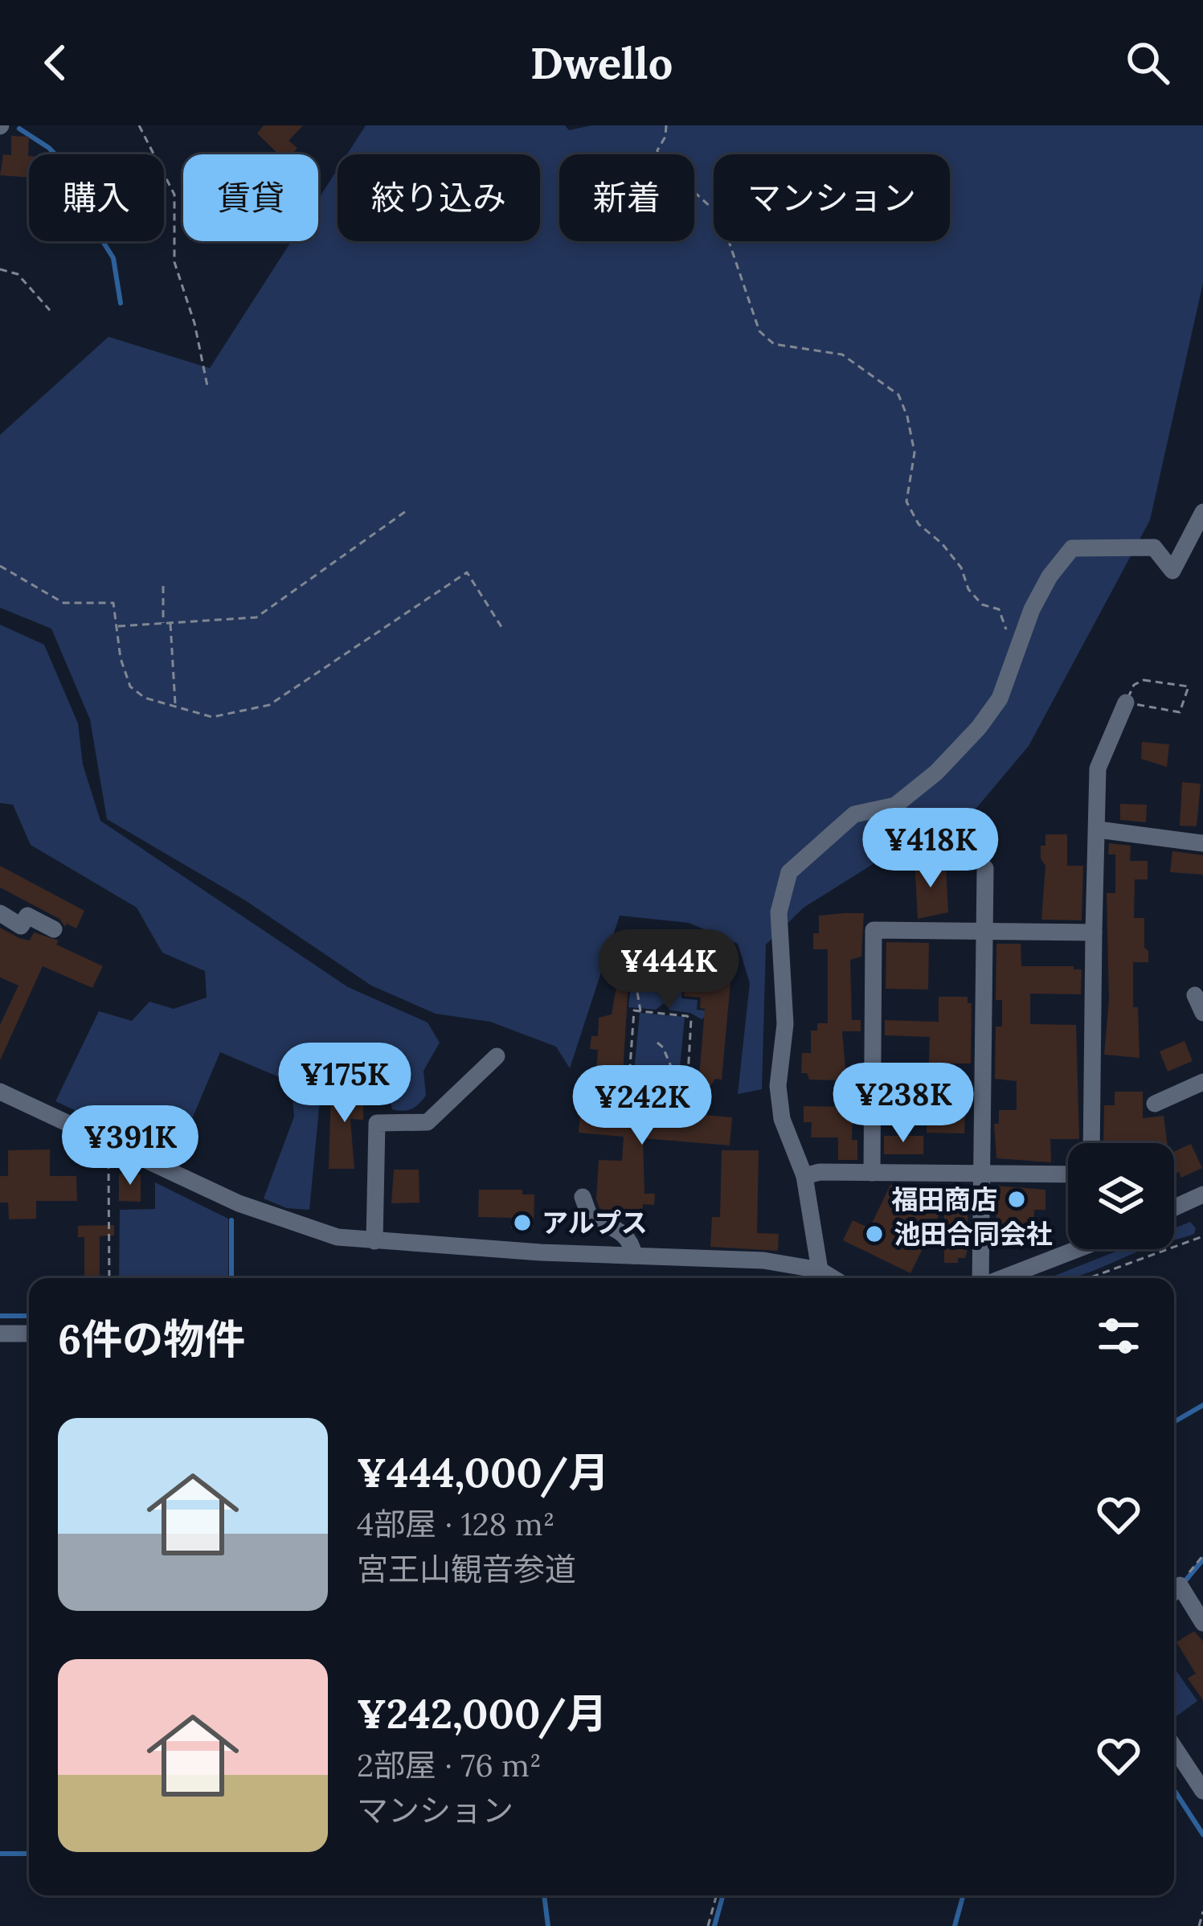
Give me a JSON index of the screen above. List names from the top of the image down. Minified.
{"places":["福田商店","アルプス","池田合同会社"],"page":{"header":"Dwello","chip":["購入","賃貸","絞り込み","新着","マンション"],"price":["¥418K","¥444K","¥175K","¥238K","¥242K","¥391K"],"heading":"6件の物件","list":[{"name":"¥444,000/月","note":"4部屋 · 128 m² · 宮王山観音参道"},{"name":"¥242,000/月","note":"2部屋 · 76 m² · マンション"}]}}
